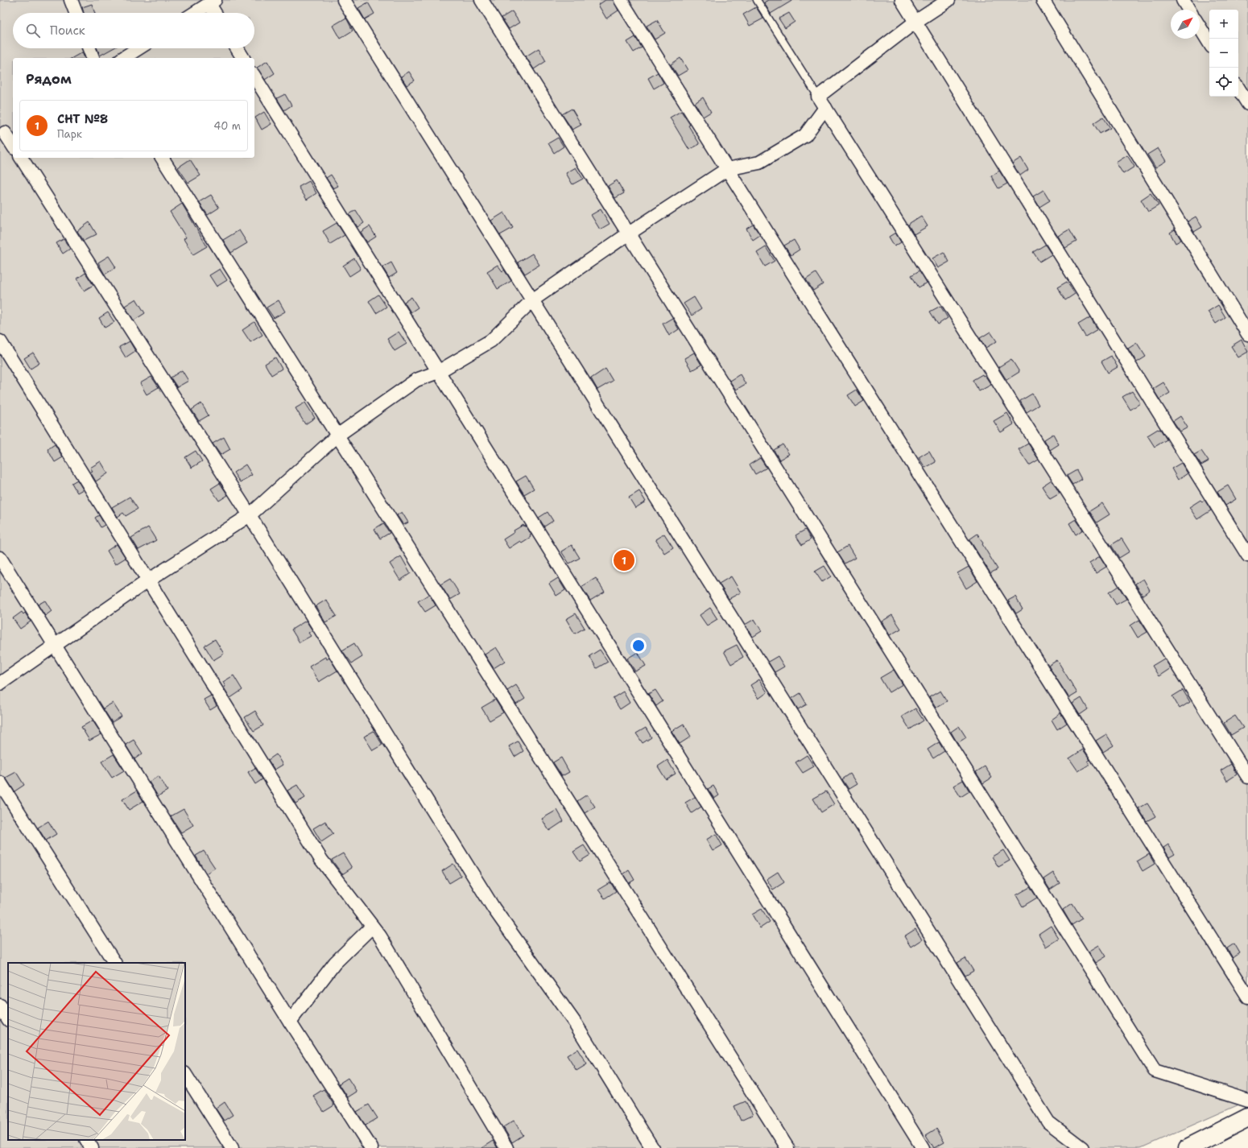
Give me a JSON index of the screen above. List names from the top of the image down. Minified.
{"north":"top right","page":{"map_buttons":["+","−"],"search":"Поиск","heading":"Рядом","list":[{"mark":"1","name":"СНТ №8","note":"Парк","value":"40 m"}],"pins":"1"}}
